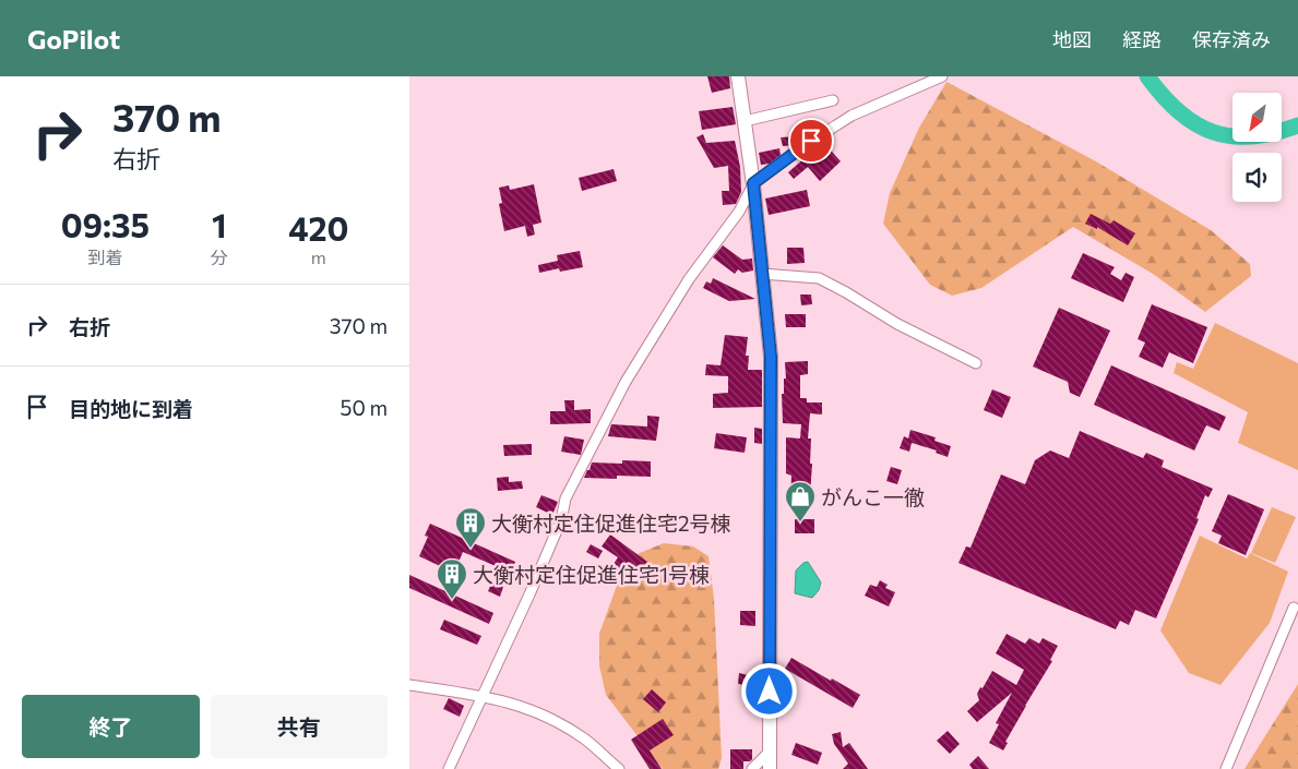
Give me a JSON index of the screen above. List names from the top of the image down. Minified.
{"places":{"shop":["がんこ一徹"],"building":["大衡村定住促進住宅2号棟","大衡村定住促進住宅1号棟"]},"north":"bottom left","page":{"header":"GoPilot","nav":["地図","経路","保存済み"],"turn":["370 m","右折"],"eta":["09:35","到着","1","分","420","m"],"list":[{"name":"右折","value":"370 m"},{"name":"目的地に到着","value":"50 m"}],"buttons":["終了","共有"]}}
